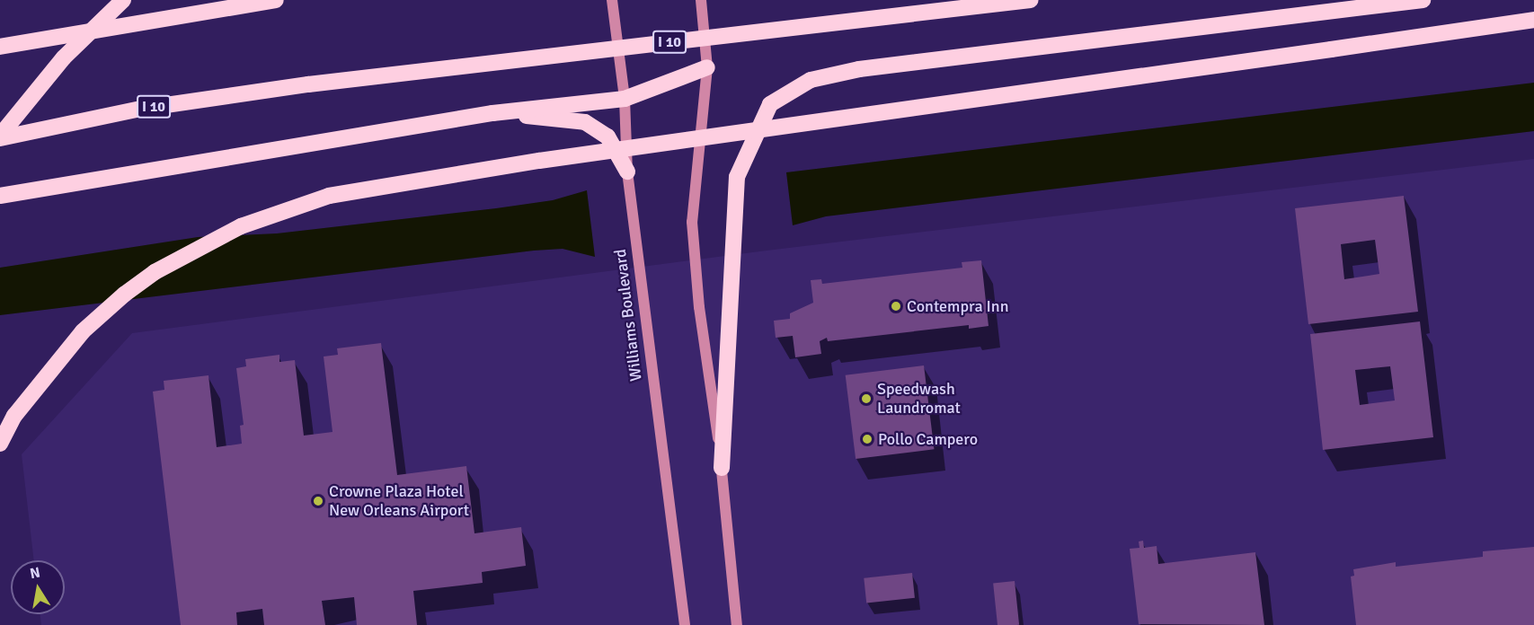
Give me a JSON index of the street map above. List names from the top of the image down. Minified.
{"streets":{"highway":["I 10"],"main road":["Williams Boulevard"]},"places":["Contempra Inn","Speedwash Laundromat","Pollo Campero","Crowne Plaza Hotel New Orleans Airport"],"north":"top"}
